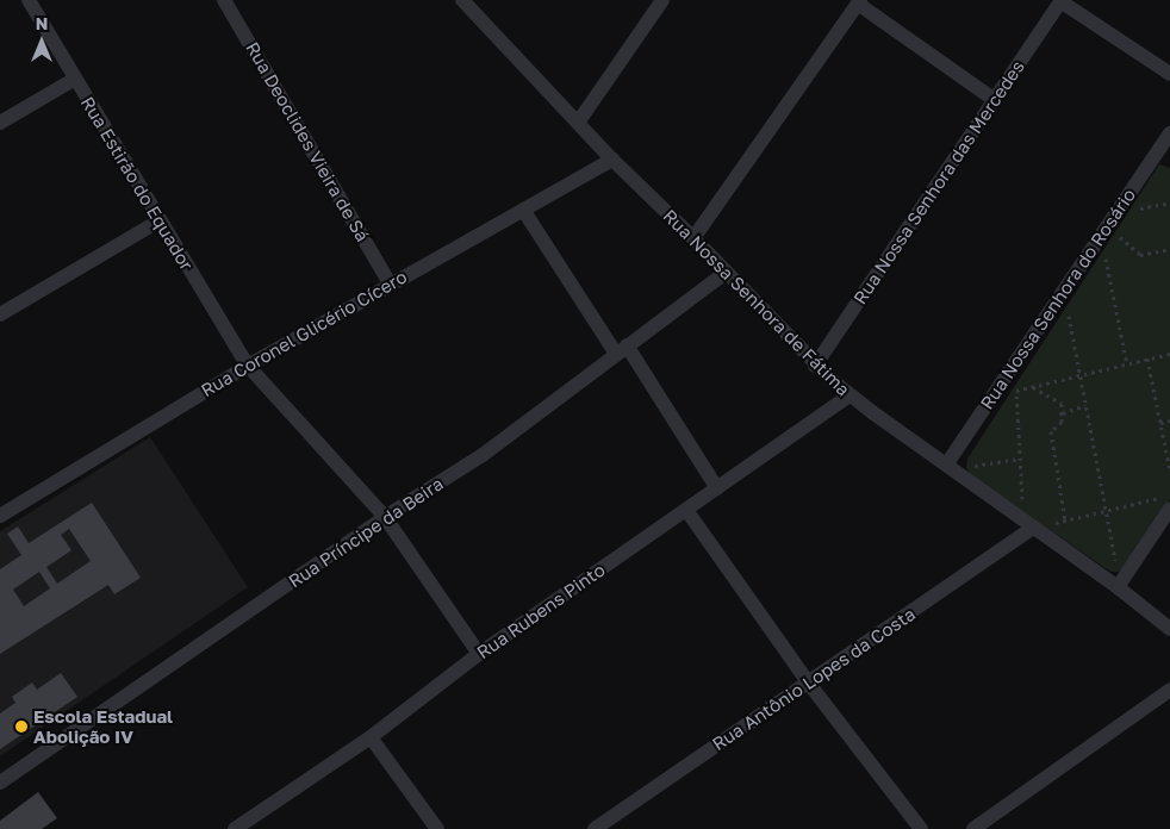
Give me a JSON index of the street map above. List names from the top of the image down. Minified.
{"streets":{"street":["Rua Deoclides Vieira de Sá","Rua Nossa Senhora das Mercedes","Rua Estirão do Equador","Rua Nossa Senhora do Rosário","Rua Nossa Senhora de Fátima","Rua Coronel Glicério Cícero","Rua Príncipe da Beira","Rua Rubens Pinto","Rua Antônio Lopes da Costa"]},"crossings":[["Rua Deoclides Vieira de Sá","Rua Coronel Glicério Cícero"],["Rua Nossa Senhora das Mercedes","Rua Nossa Senhora de Fátima"],["Rua Estirão do Equador","Rua Coronel Glicério Cícero"],["Rua Estirão do Equador","Rua Príncipe da Beira"],["Rua Estirão do Equador","Rua Rubens Pinto"],["Rua Nossa Senhora do Rosário","Rua Nossa Senhora de Fátima"],["Rua Nossa Senhora de Fátima","Rua Coronel Glicério Cícero"],["Rua Nossa Senhora de Fátima","Rua Príncipe da Beira"],["Rua Nossa Senhora de Fátima","Rua Rubens Pinto"],["Rua Nossa Senhora de Fátima","Rua Antônio Lopes da Costa"]],"places":["Escola Estadual Abolição IV"],"north":"top"}
